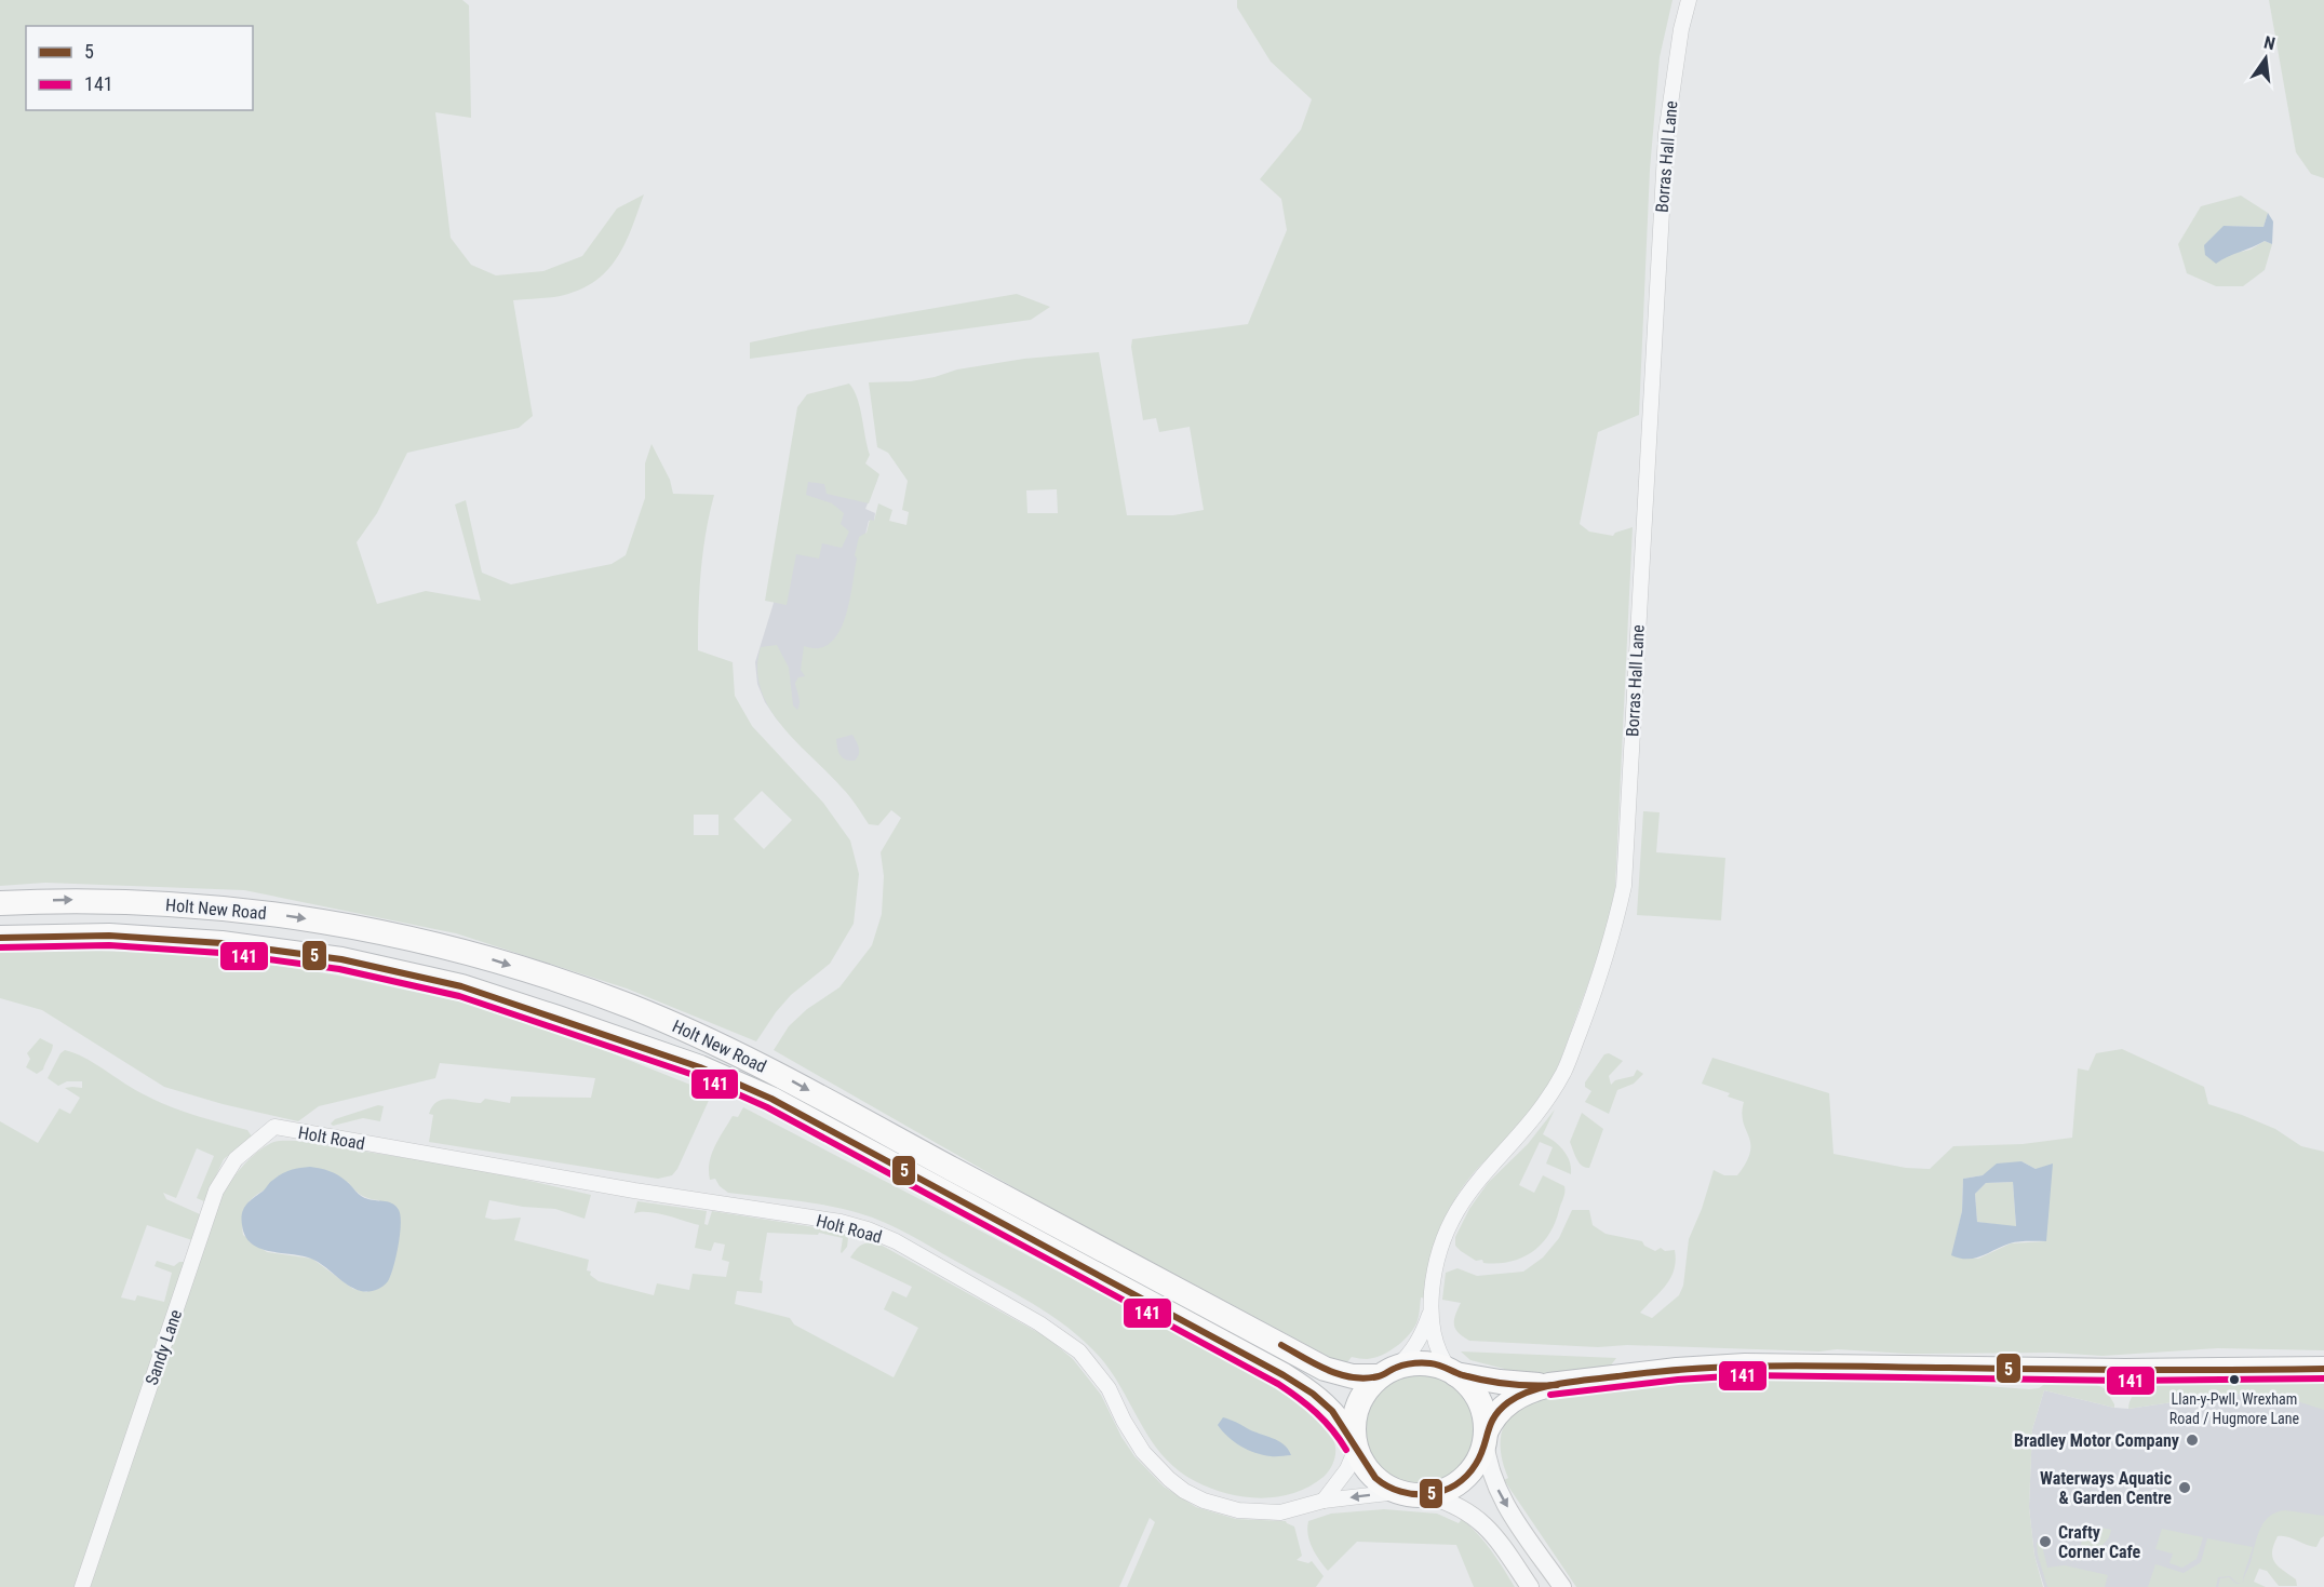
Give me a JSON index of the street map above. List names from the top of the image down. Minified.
{"streets":{"highway":["Holt New Road"],"street":["Borras Hall Lane","Holt Road","Sandy Lane"]},"crossings":[["Borras Hall Lane","Holt New Road"],["Borras Hall Lane","Holt Road"],["Holt New Road","Holt Road"],["Holt Road","Sandy Lane"]],"places":["Llan-y-Pwll, Wrexham Road / Hugmore Lane","Bradley Motor Company","Waterways Aquatic & Garden Centre","Crafty Corner Cafe"],"lines":["transit line 5","transit line 141"],"legend":["5","141"],"north":"top"}
